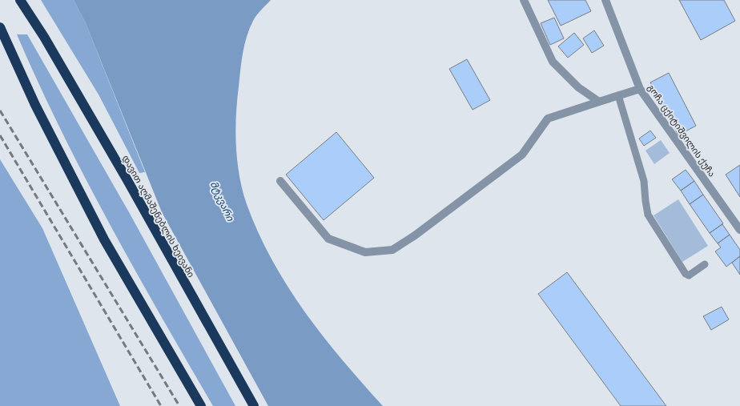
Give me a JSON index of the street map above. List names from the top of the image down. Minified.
{"streets":{"highway":["დავით აღმაშენებლის ხეივანი"],"street":["გოჩა ცქიტიშვილის ქუჩა"]},"water":["მტკვარი"]}
